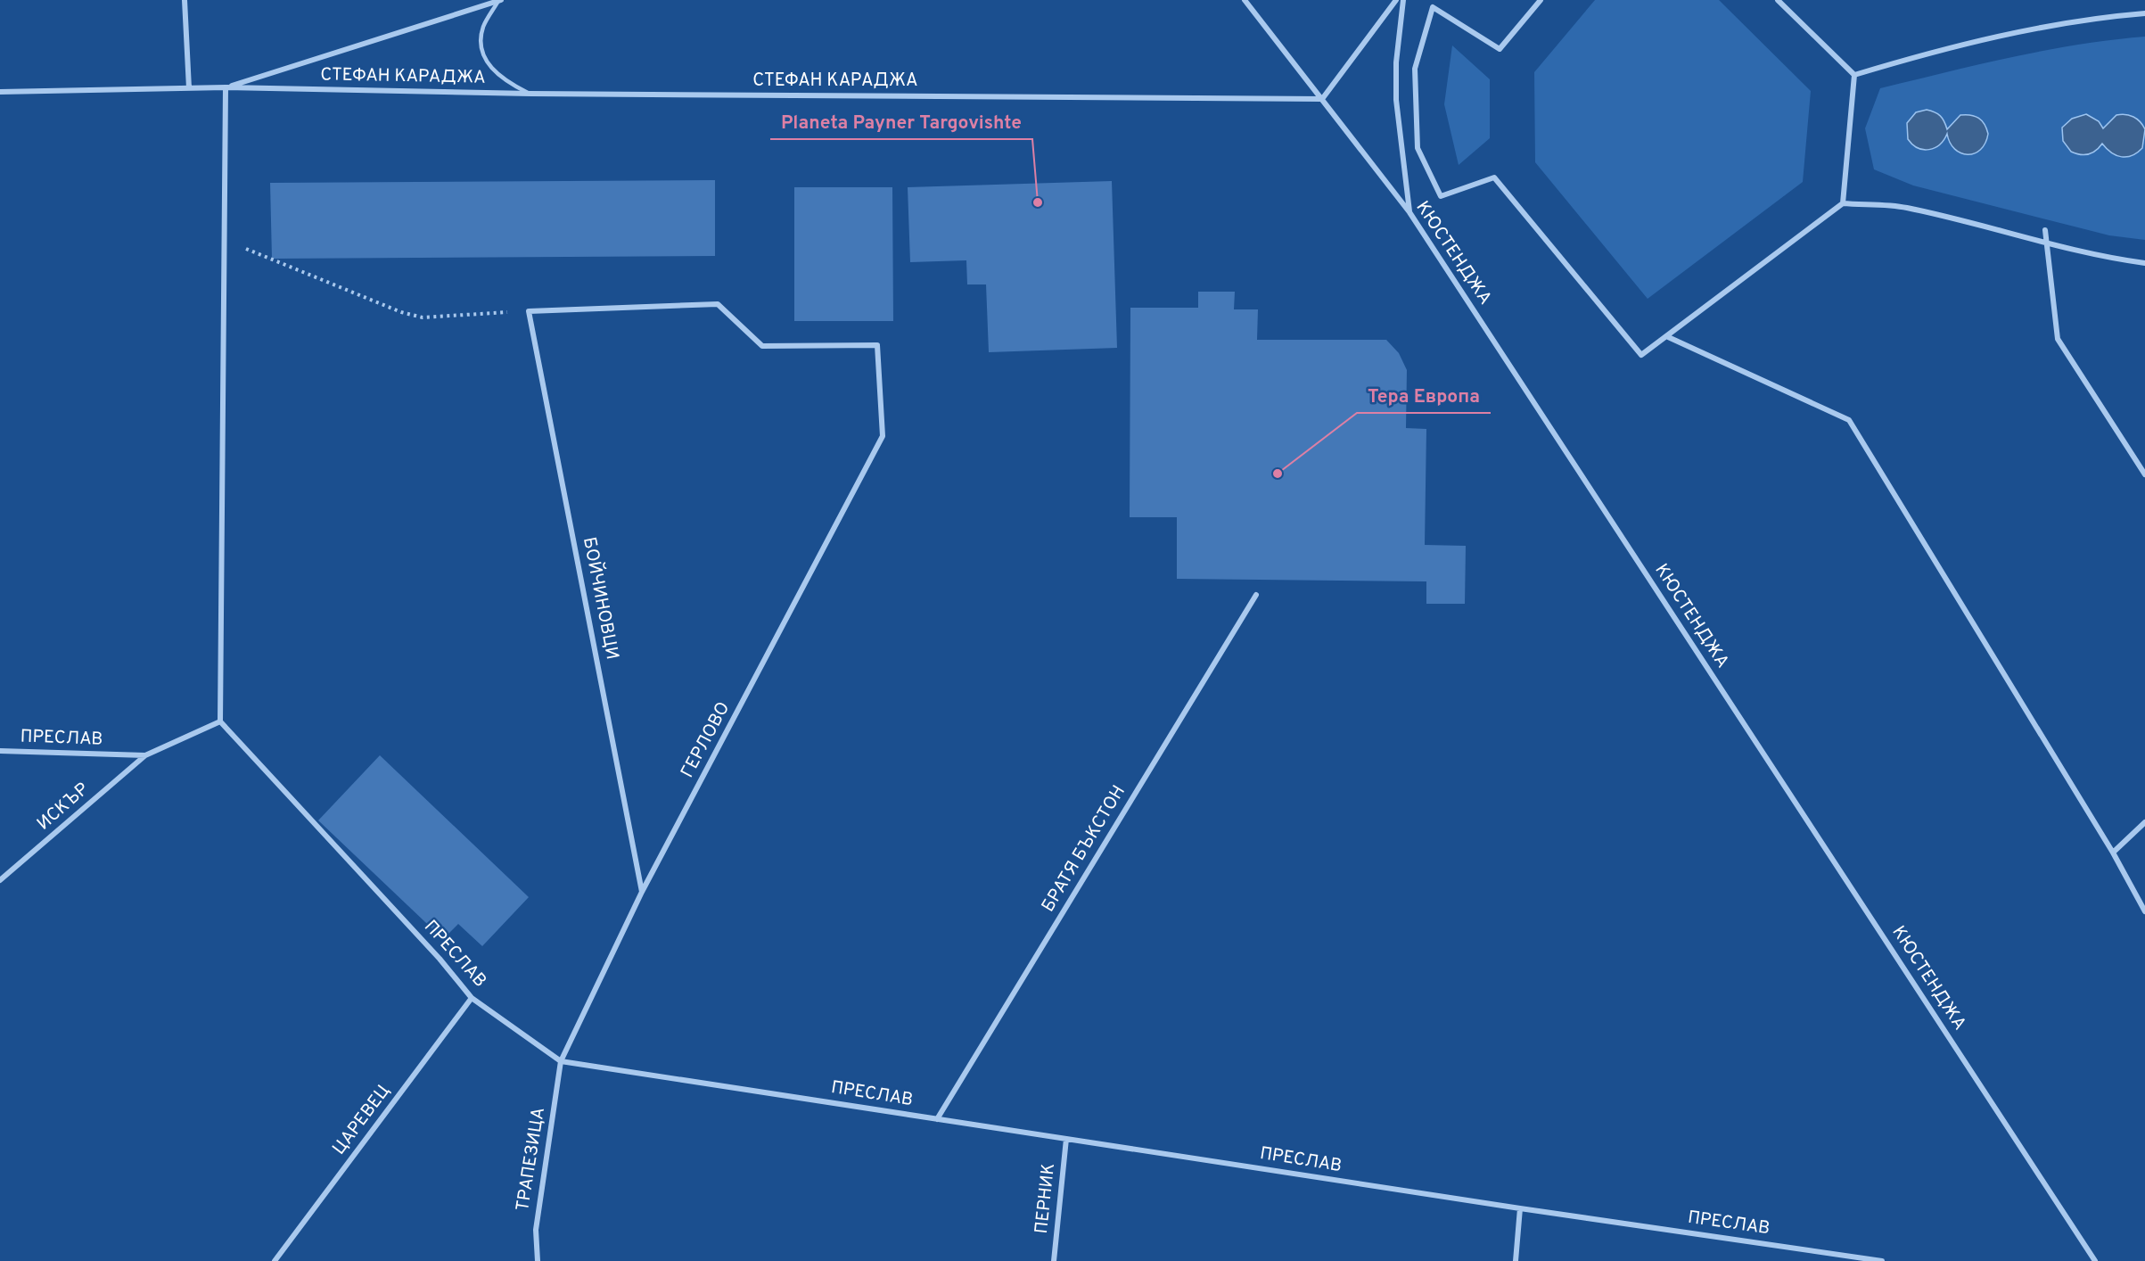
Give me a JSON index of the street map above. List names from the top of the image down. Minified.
{"streets":{"street":["СТЕФАН КАРАДЖА","КЮСТЕНДЖА","БОЙЧИНОВЦИ","ПРЕСЛАВ","ГЕРЛОВО","ИСКЪР","БРАТЯ БЪКСТОН","ЦАРЕВЕЦ","ТРАПЕЗИЦА","ПЕРНИК"]},"crossings":[["СТЕФАН КАРАДЖА","КЮСТЕНДЖА"],["БОЙЧИНОВЦИ","ГЕРЛОВО"],["ПРЕСЛАВ","ГЕРЛОВО"],["ПРЕСЛАВ","ИСКЪР"],["ПРЕСЛАВ","БРАТЯ БЪКСТОН"],["ПРЕСЛАВ","ЦАРЕВЕЦ"],["ПРЕСЛАВ","ТРАПЕЗИЦА"],["ПРЕСЛАВ","ПЕРНИК"],["ГЕРЛОВО","ТРАПЕЗИЦА"]],"places":["Planeta Payner Targovishte","Тера Европа"]}
